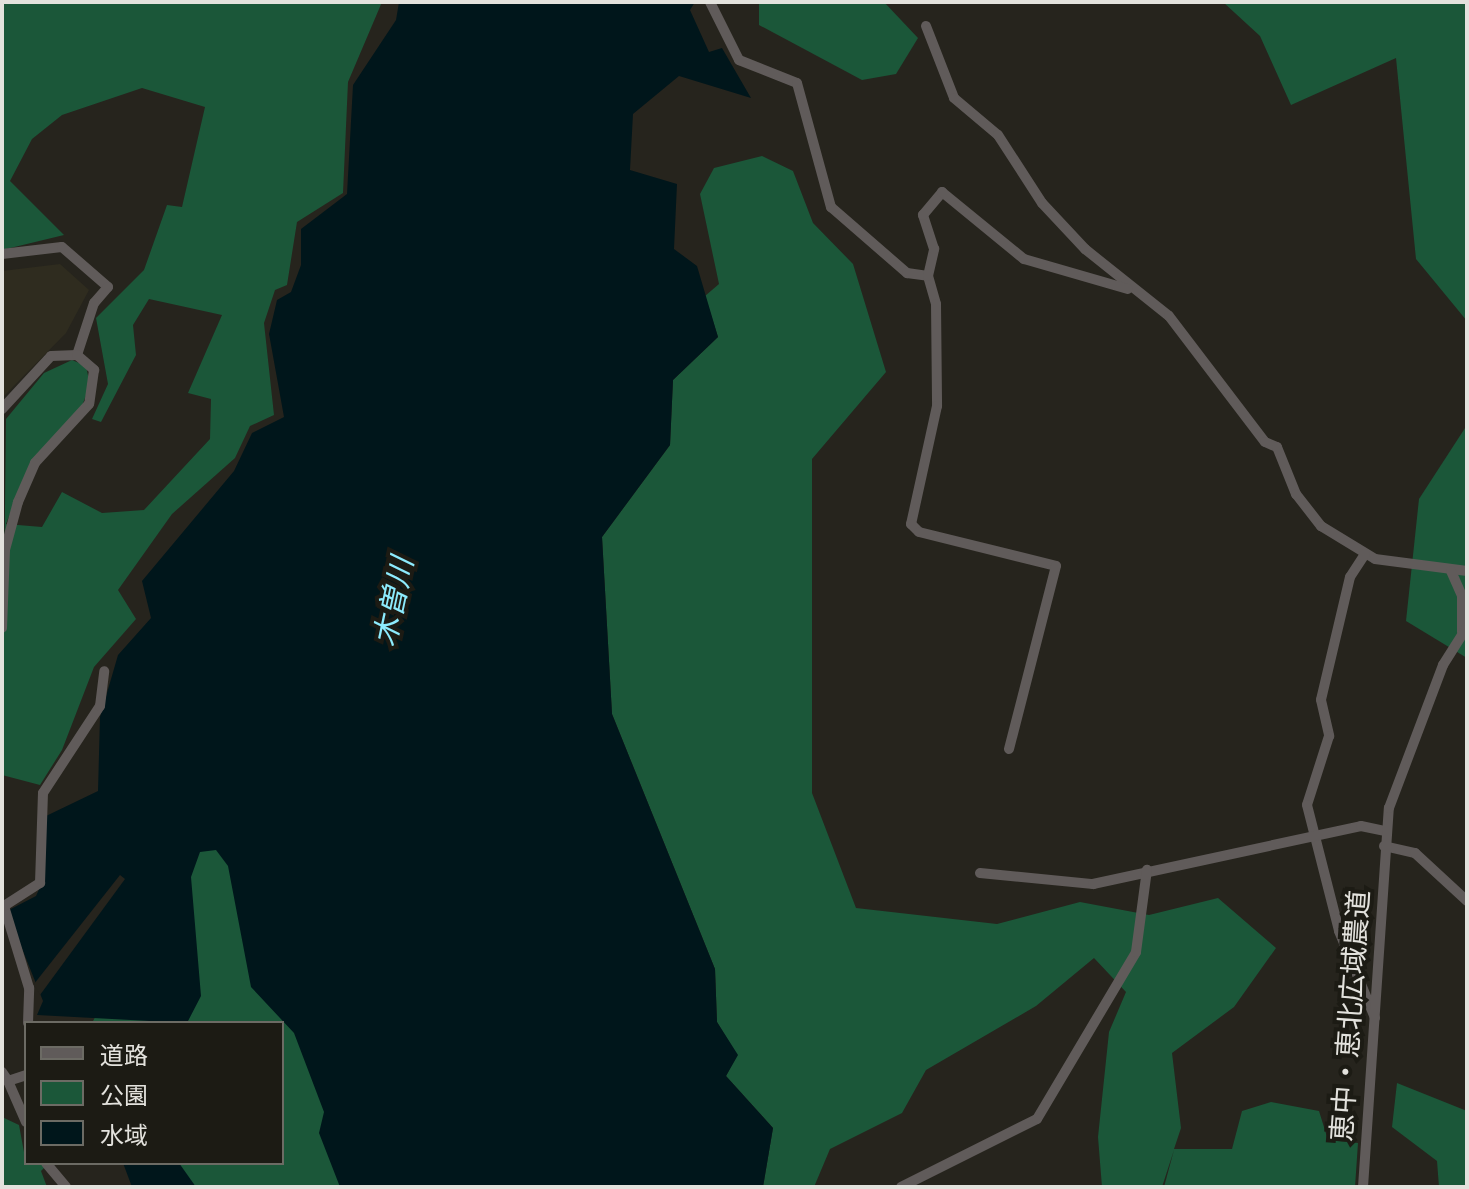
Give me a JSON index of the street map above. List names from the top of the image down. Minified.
{"streets":{"street":["恵中・恵北広域農道"]},"water":["木曽川"],"legend":["道路","公園","水域"]}
